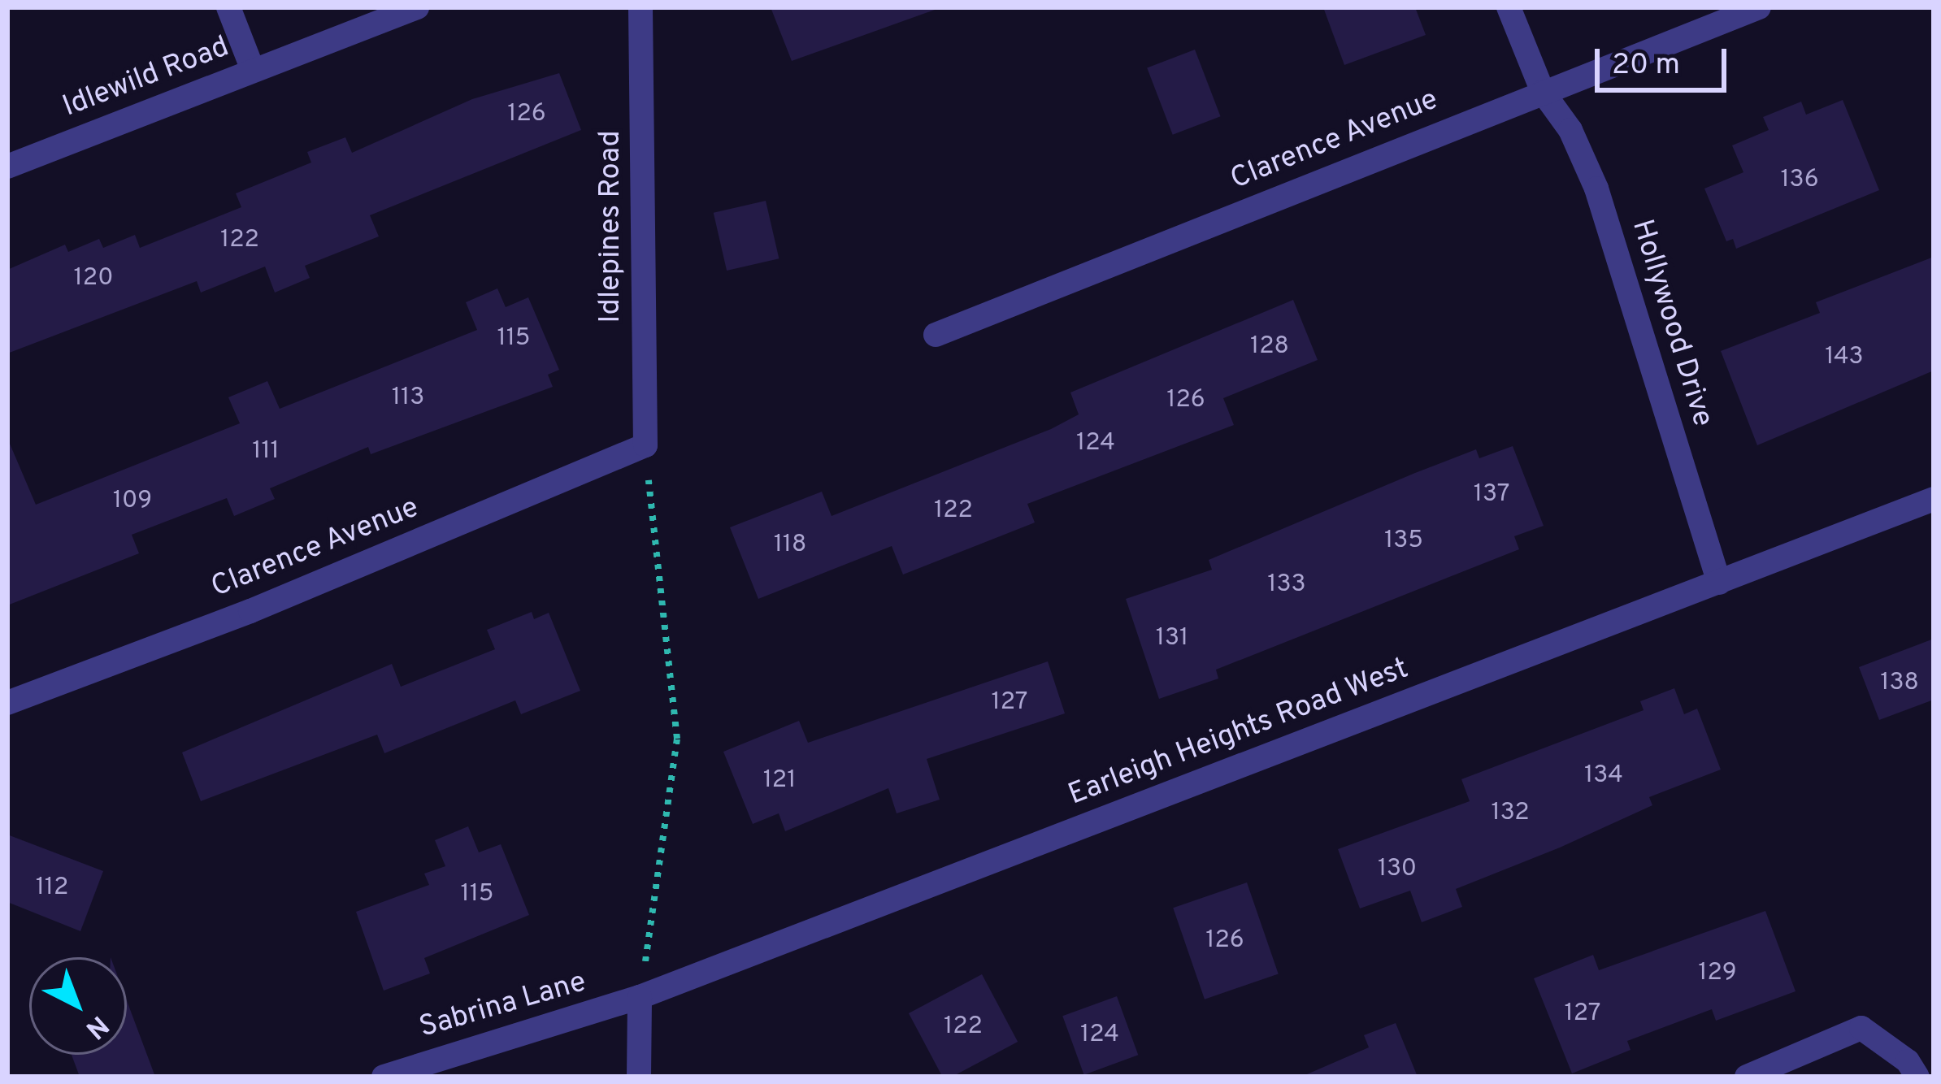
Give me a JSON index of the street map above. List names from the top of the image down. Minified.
{"streets":{"street":["Idlewild Road","Clarence Avenue","Idlepines Road","Hollywood Drive","Earleigh Heights Road West","Sabrina Lane"]},"crossings":[["Clarence Avenue","Idlepines Road"],["Clarence Avenue","Hollywood Drive"],["Hollywood Drive","Earleigh Heights Road West"],["Earleigh Heights Road West","Sabrina Lane"]],"house_numbers":["126","136","122","120","115","128","143","113","126","124","111","137","109","122","135","118","133","131","138","127","134","121","132","130","112","115","126","129","127","122","124"],"scale_bar":"20 m","north":"bottom right"}
